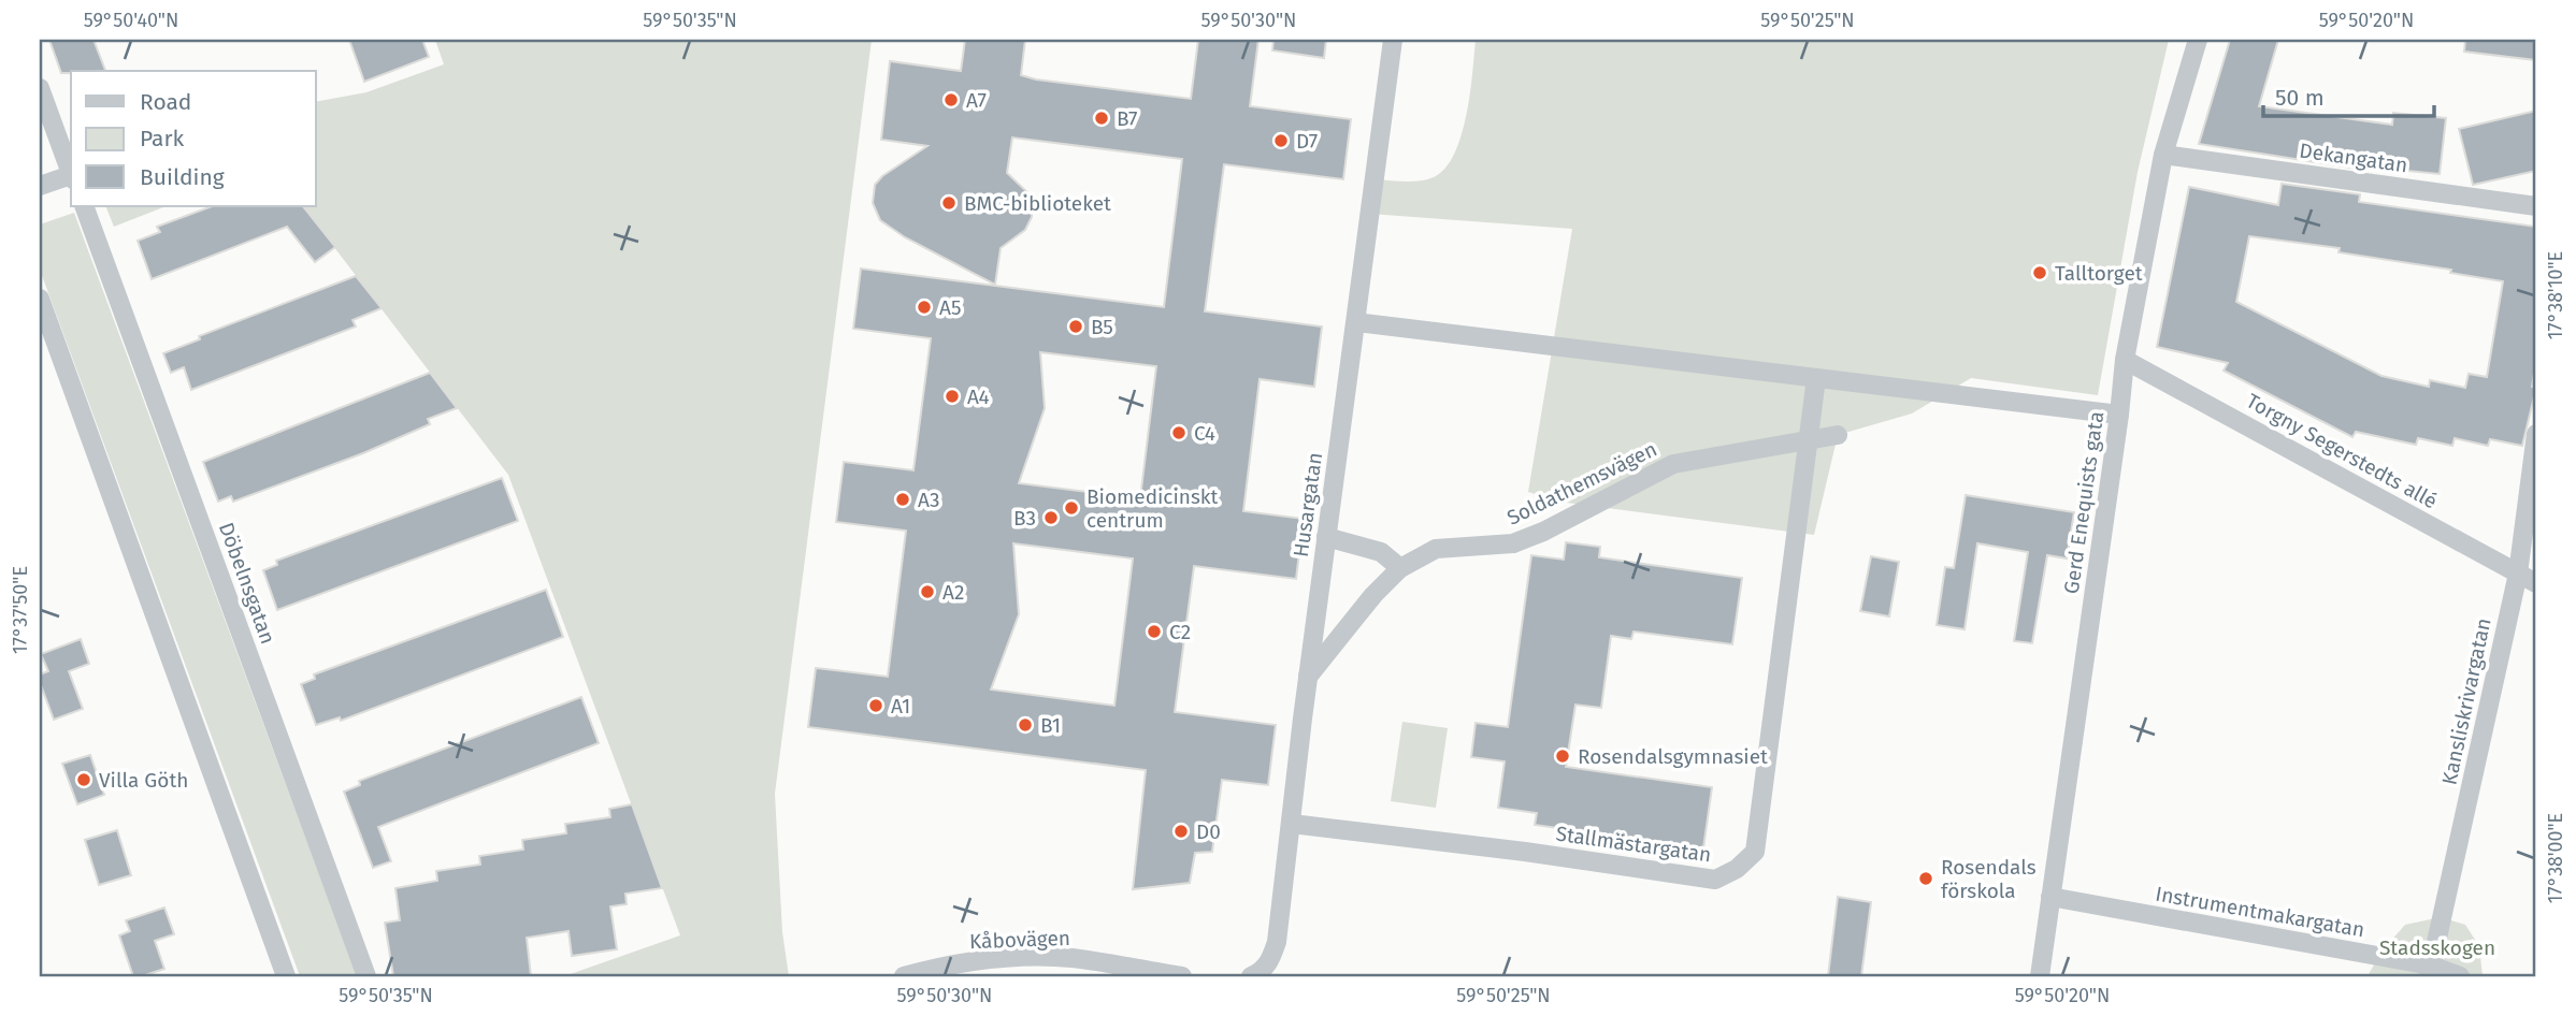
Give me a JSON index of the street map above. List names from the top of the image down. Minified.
{"streets":{"street":["Dekangatan","Torgny Segerstedts allé","Soldathemsvägen","Gerd Enequists gata","Husargatan","Döbelnsgatan","Kansliskrivargatan","Stallmästargatan","Instrumentmakargatan","Kåbovägen"]},"crossings":[["Dekangatan","Gerd Enequists gata"],["Torgny Segerstedts allé","Gerd Enequists gata"],["Torgny Segerstedts allé","Kansliskrivargatan"],["Soldathemsvägen","Husargatan"],["Soldathemsvägen","Stallmästargatan"],["Gerd Enequists gata","Instrumentmakargatan"],["Husargatan","Stallmästargatan"],["Kansliskrivargatan","Instrumentmakargatan"]],"parks":["Stadsskogen"],"places":["A7","B7","D7","BMC-biblioteket","Talltorget","A5","B5","A4","C4","A3","Biomedicinskt centrum","B3","A2","C2","A1","B1","Rosendalsgymnasiet","Villa Göth","D0","Rosendals förskola"],"legend":["Road","Park","Building"],"scale_bar":"50 m","coordinates":["59°50'40\"N","59°50'35\"N","59°50'30\"N","59°50'25\"N","59°50'20\"N","17°38'10\"E","17°37'50\"E","17°38'00\"E"]}
